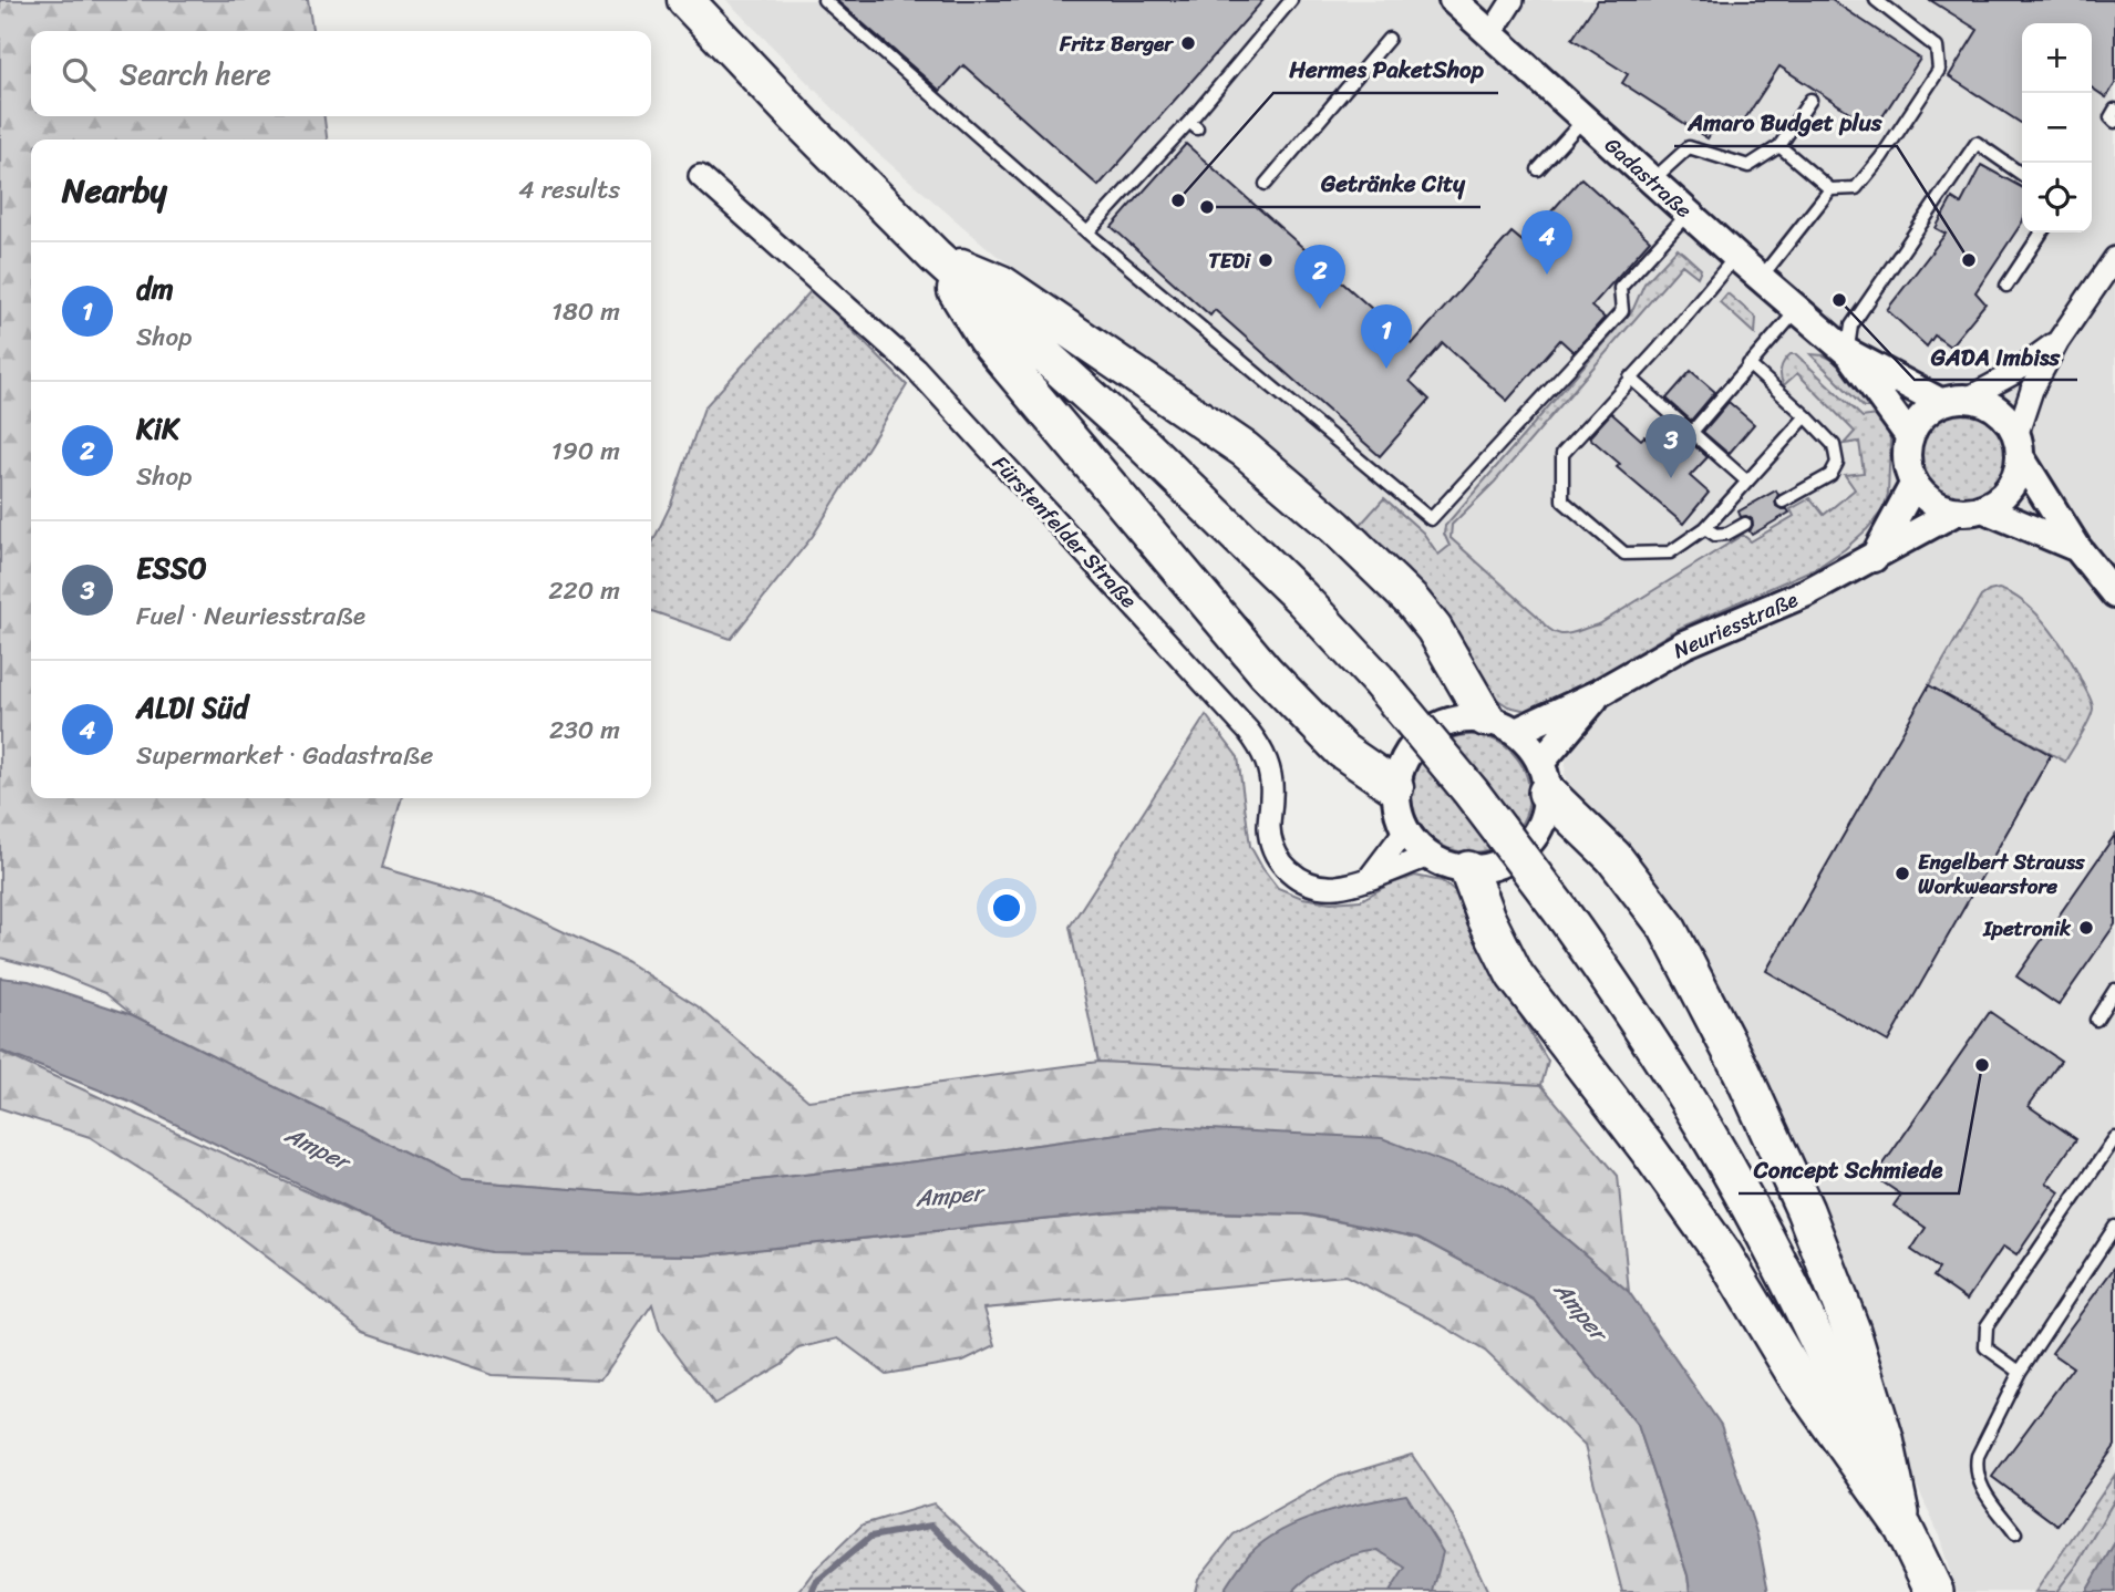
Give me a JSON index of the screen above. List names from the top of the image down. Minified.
{"streets":{"street":["Gadastraße","Fürstenfelder Straße","Neuriesstraße"]},"crossings":[["Gadastraße","Neuriesstraße"],["Fürstenfelder Straße","Neuriesstraße"]],"water":["Amper"],"places":["Fritz Berger","Hermes PaketShop","Getränke City","TEDi","Amaro Budget plus","GADA Imbiss","Engelbert Strauss Workwearstore","Ipetronik","Concept Schmiede"],"page":{"map_buttons":["+","−"],"search":"Search here","heading":["Nearby","4 results"],"pins":["4","2","1","3"],"list":[{"mark":"1","name":"dm","note":"Shop","value":"180 m"},{"mark":"2","name":"KiK","note":"Shop","value":"190 m"},{"mark":"3","name":"ESSO","note":"Fuel · Neuriesstraße","value":"220 m"},{"mark":"4","name":"ALDI Süd","note":"Supermarket · Gadastraße","value":"230 m"}]}}
